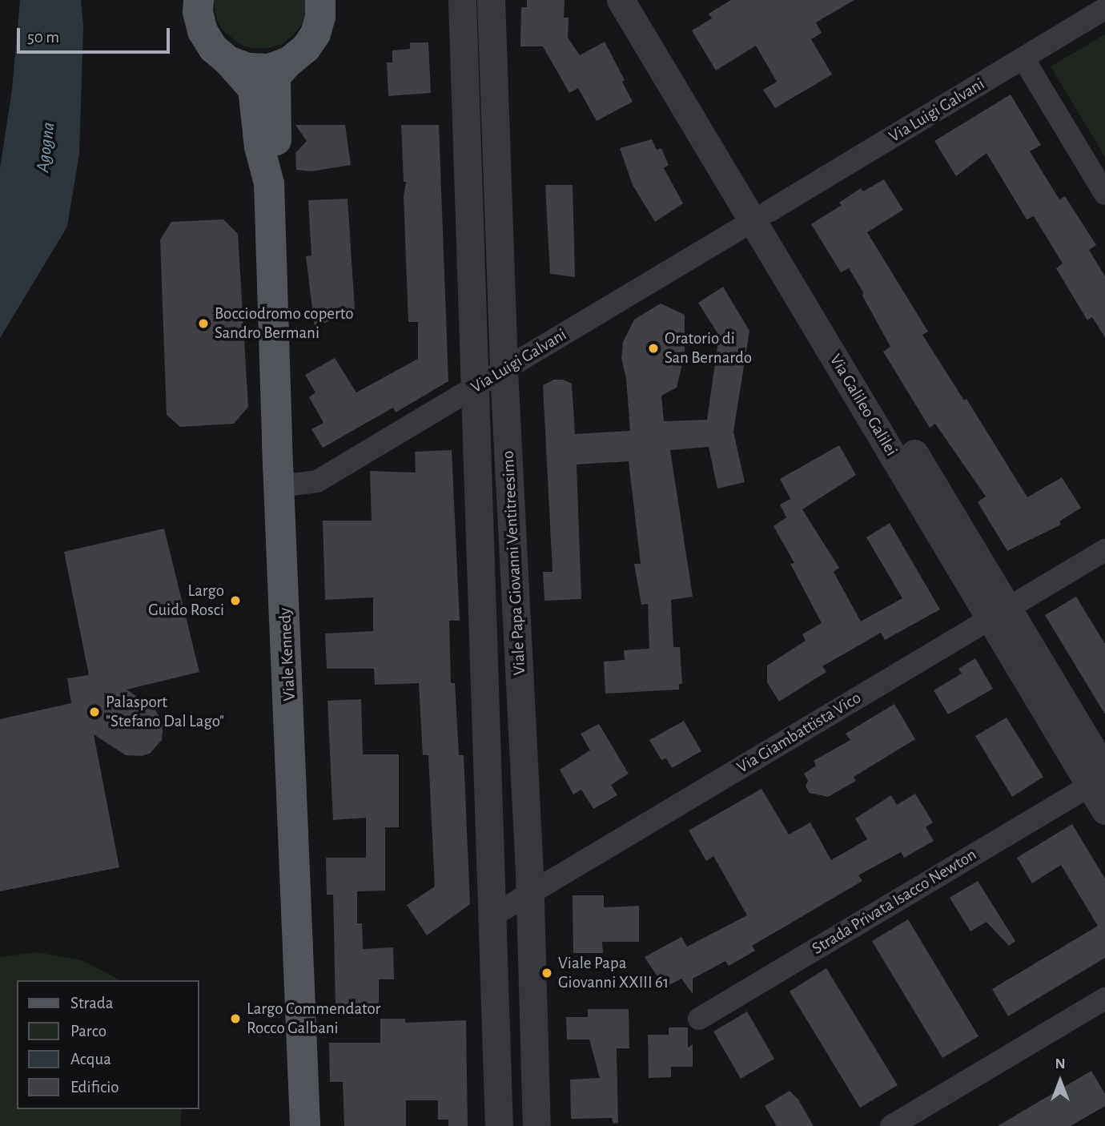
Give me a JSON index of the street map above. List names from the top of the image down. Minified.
{"streets":{"main road":["Viale Kennedy"],"street":["Via Luigi Galvani","Via Galileo Galilei","Viale Papa Giovanni Ventitreesimo","Via Giambattista Vico","Strada Privata Isacco Newton"]},"crossings":[["Via Luigi Galvani","Via Galileo Galilei"],["Via Luigi Galvani","Viale Papa Giovanni Ventitreesimo"],["Via Luigi Galvani","Viale Kennedy"],["Via Galileo Galilei","Via Giambattista Vico"],["Via Galileo Galilei","Strada Privata Isacco Newton"],["Viale Papa Giovanni Ventitreesimo","Via Giambattista Vico"]],"water":["Agogna"],"places":["Bocciodromo coperto Sandro Bermani","Oratorio di San Bernardo","Largo Guido Rosci","Palasport \"Stefano Dal Lago\"","Viale Papa Giovanni XXIII 61","Largo Commendator Rocco Galbani"],"legend":["Strada","Parco","Acqua","Edificio"],"scale_bar":"50 m","north":"top"}
